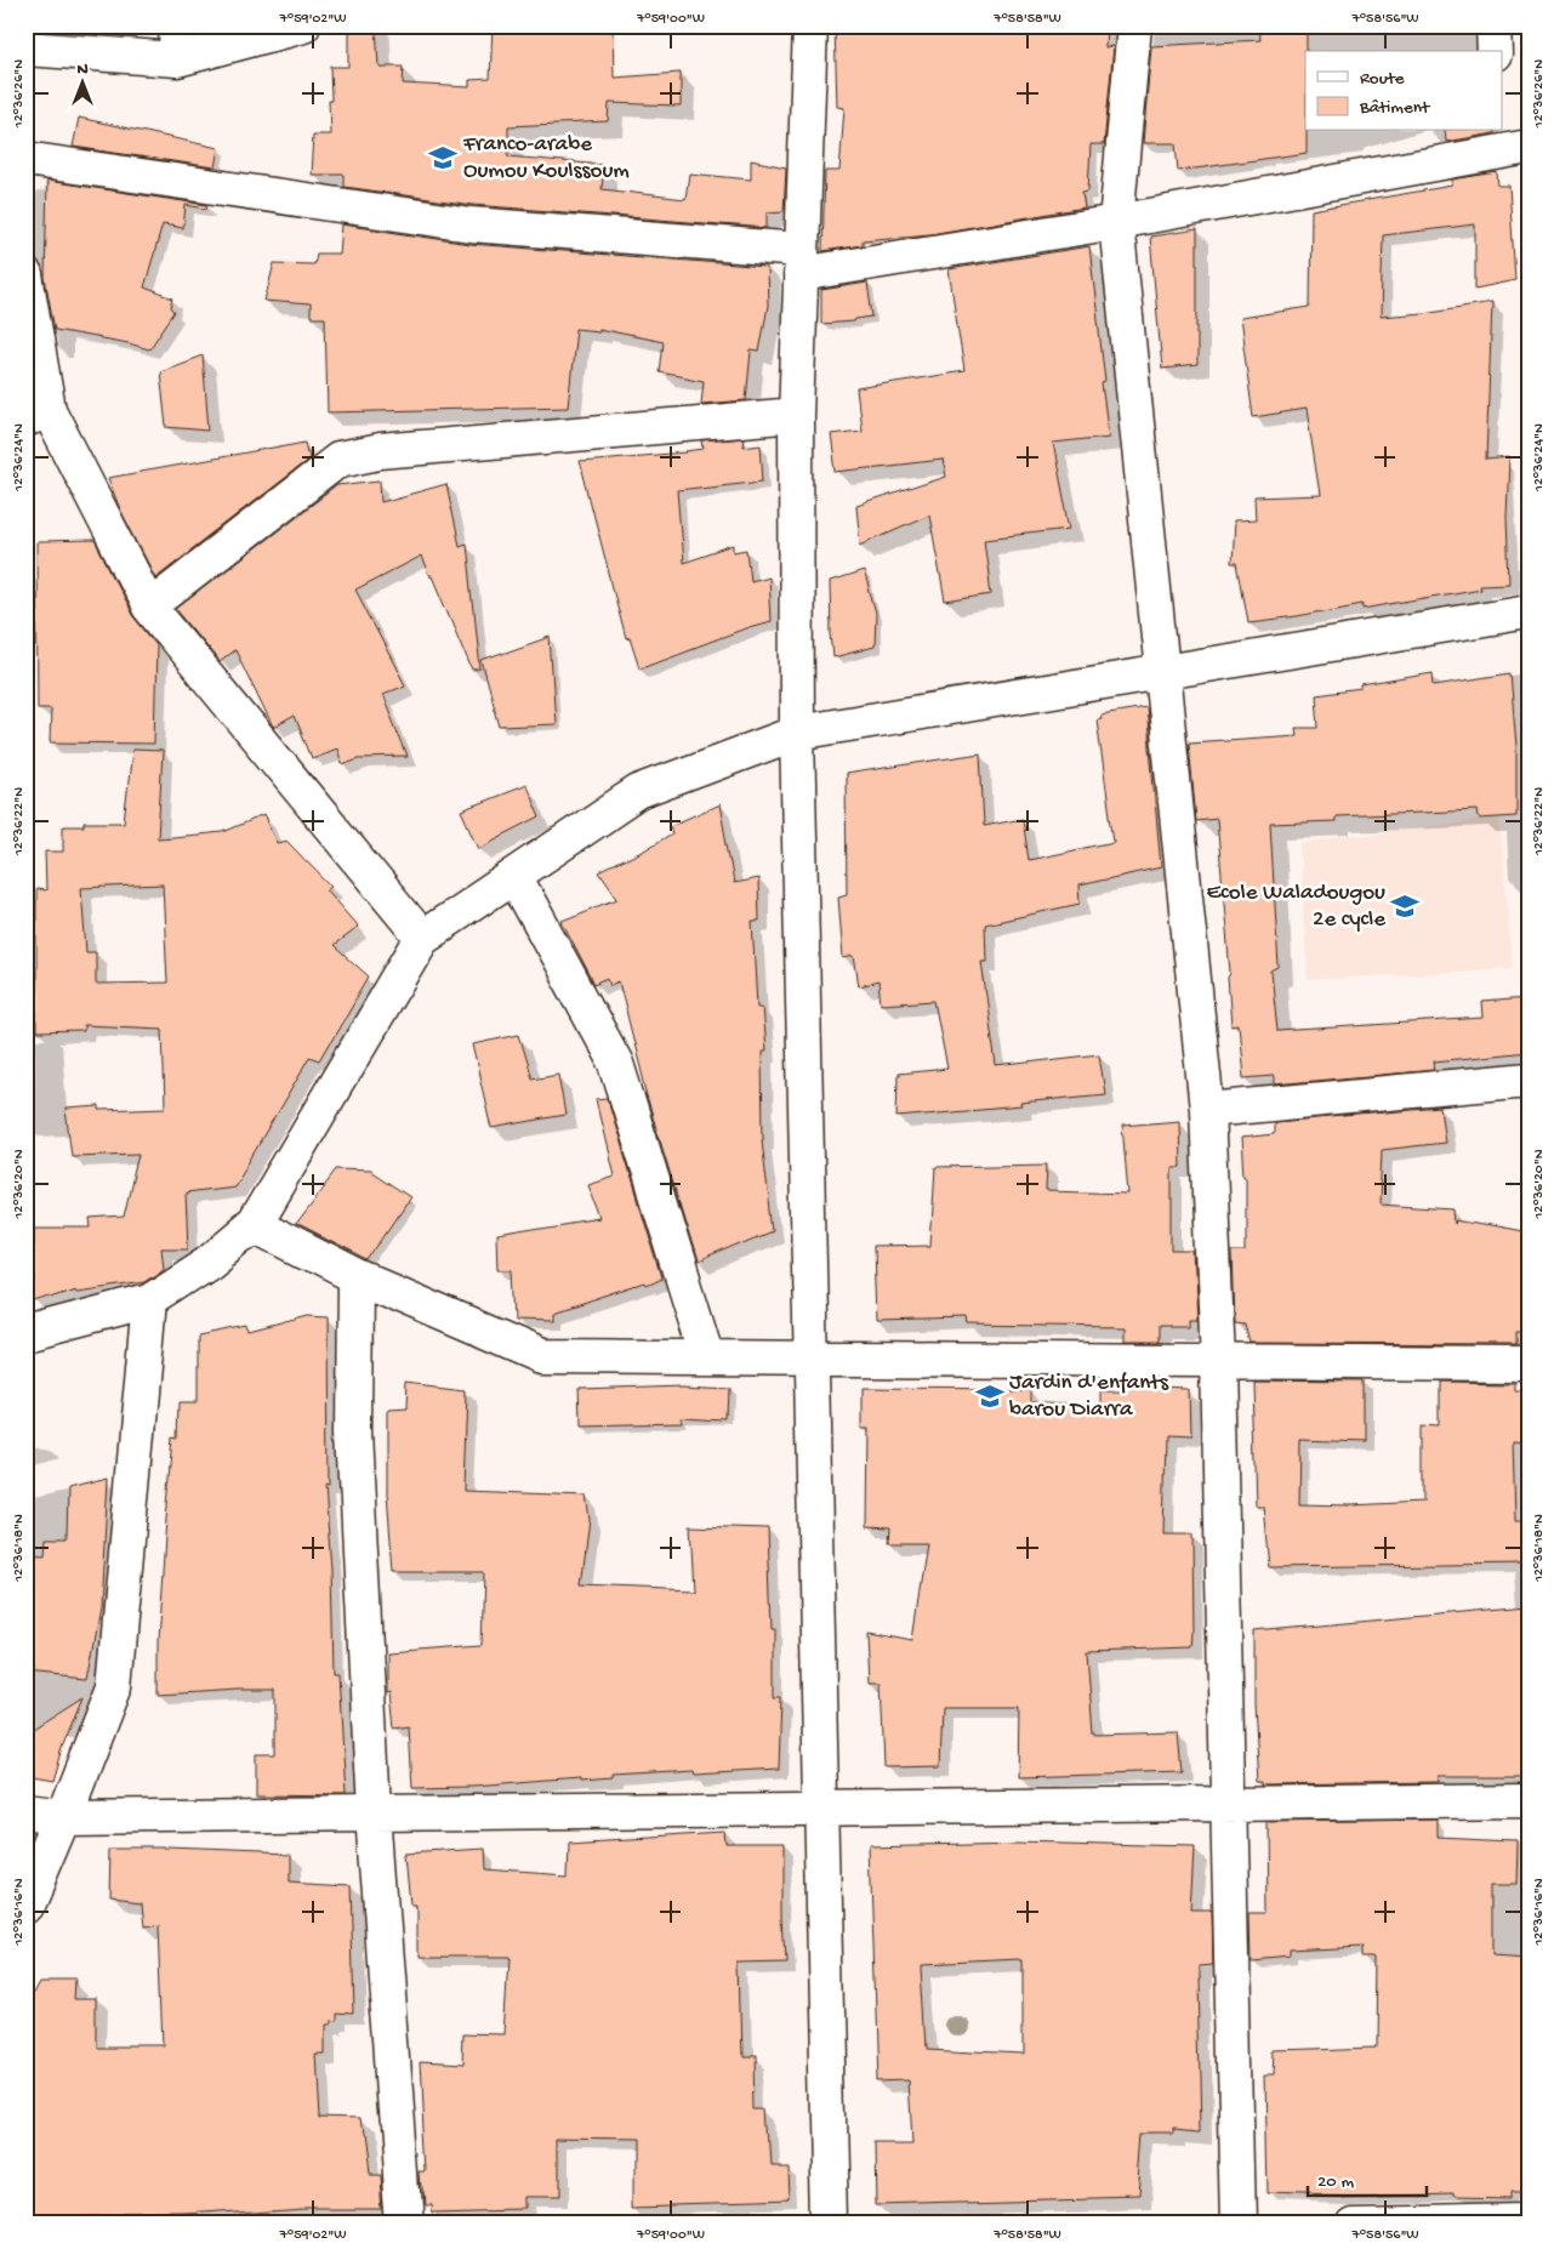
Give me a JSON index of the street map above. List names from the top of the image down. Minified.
{"places":{"school or university":["Franco-arabe Oumou Koulssoum","Ecole Waladougou 2e cycle","Jardin d'enfants barou Diarra"]},"legend":["Route","Bâtiment"],"scale_bar":"20 m","north":"top","coordinates":["7°59'02\"W","7°59'00\"W","7°58'58\"W","7°58'56\"W","12°36'26\"N","12°36'24\"N","12°36'22\"N","12°36'20\"N","12°36'18\"N","12°36'16\"N"]}
